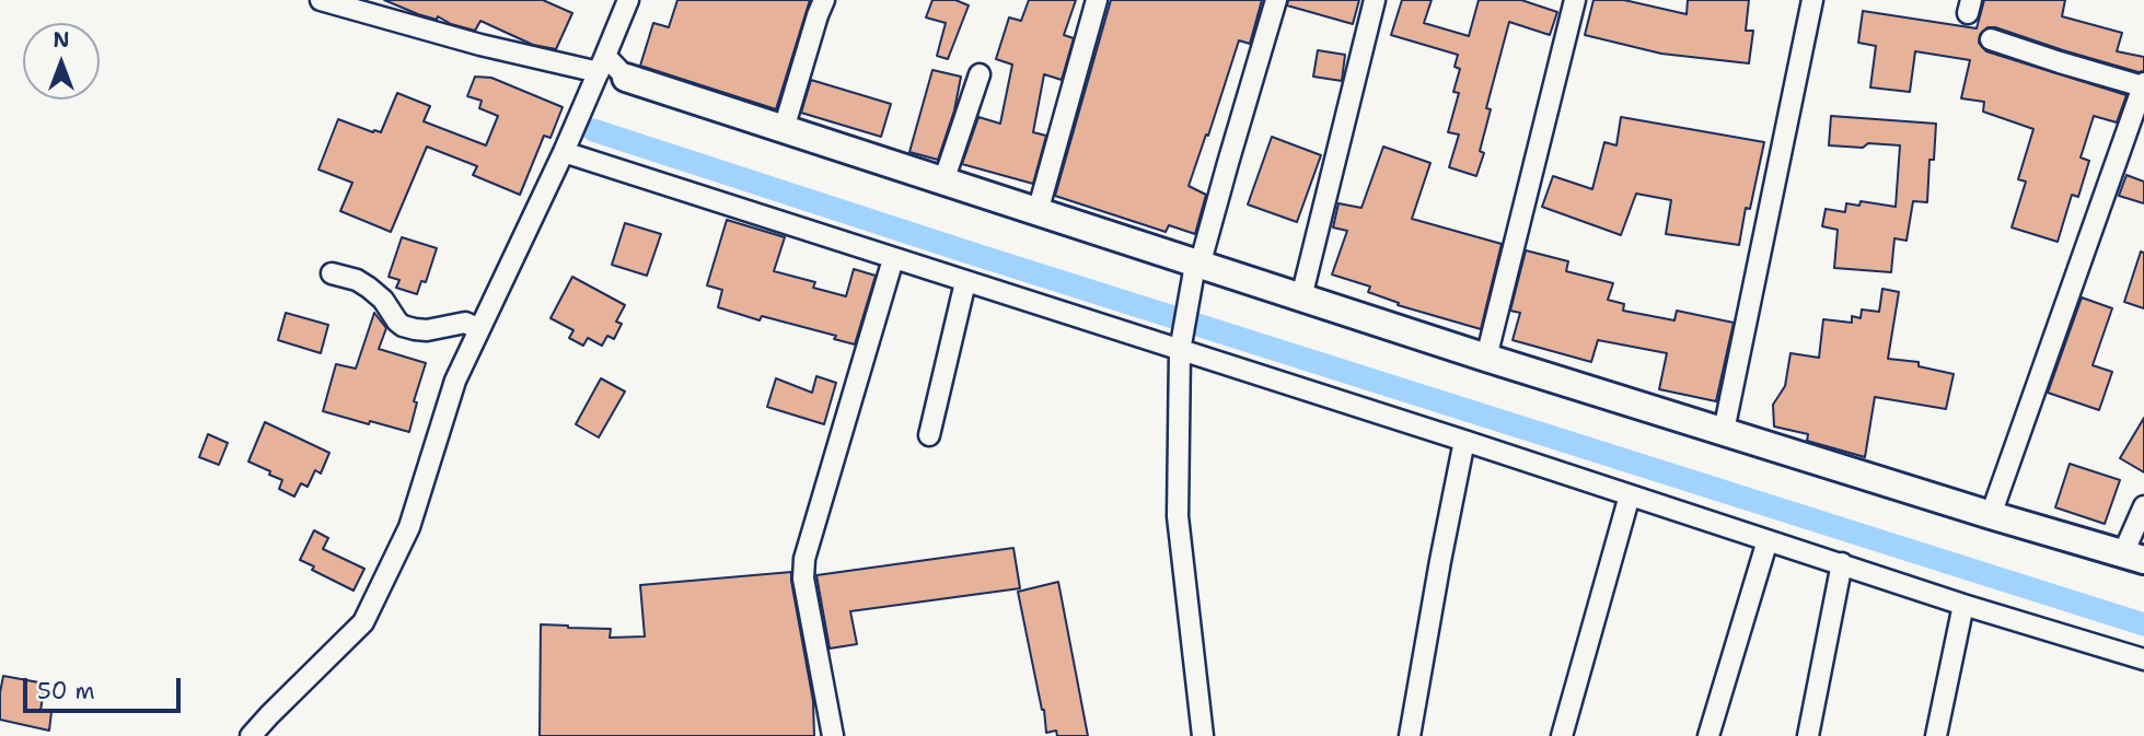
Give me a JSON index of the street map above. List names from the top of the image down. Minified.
{"scale_bar":"50 m","north":"top"}
